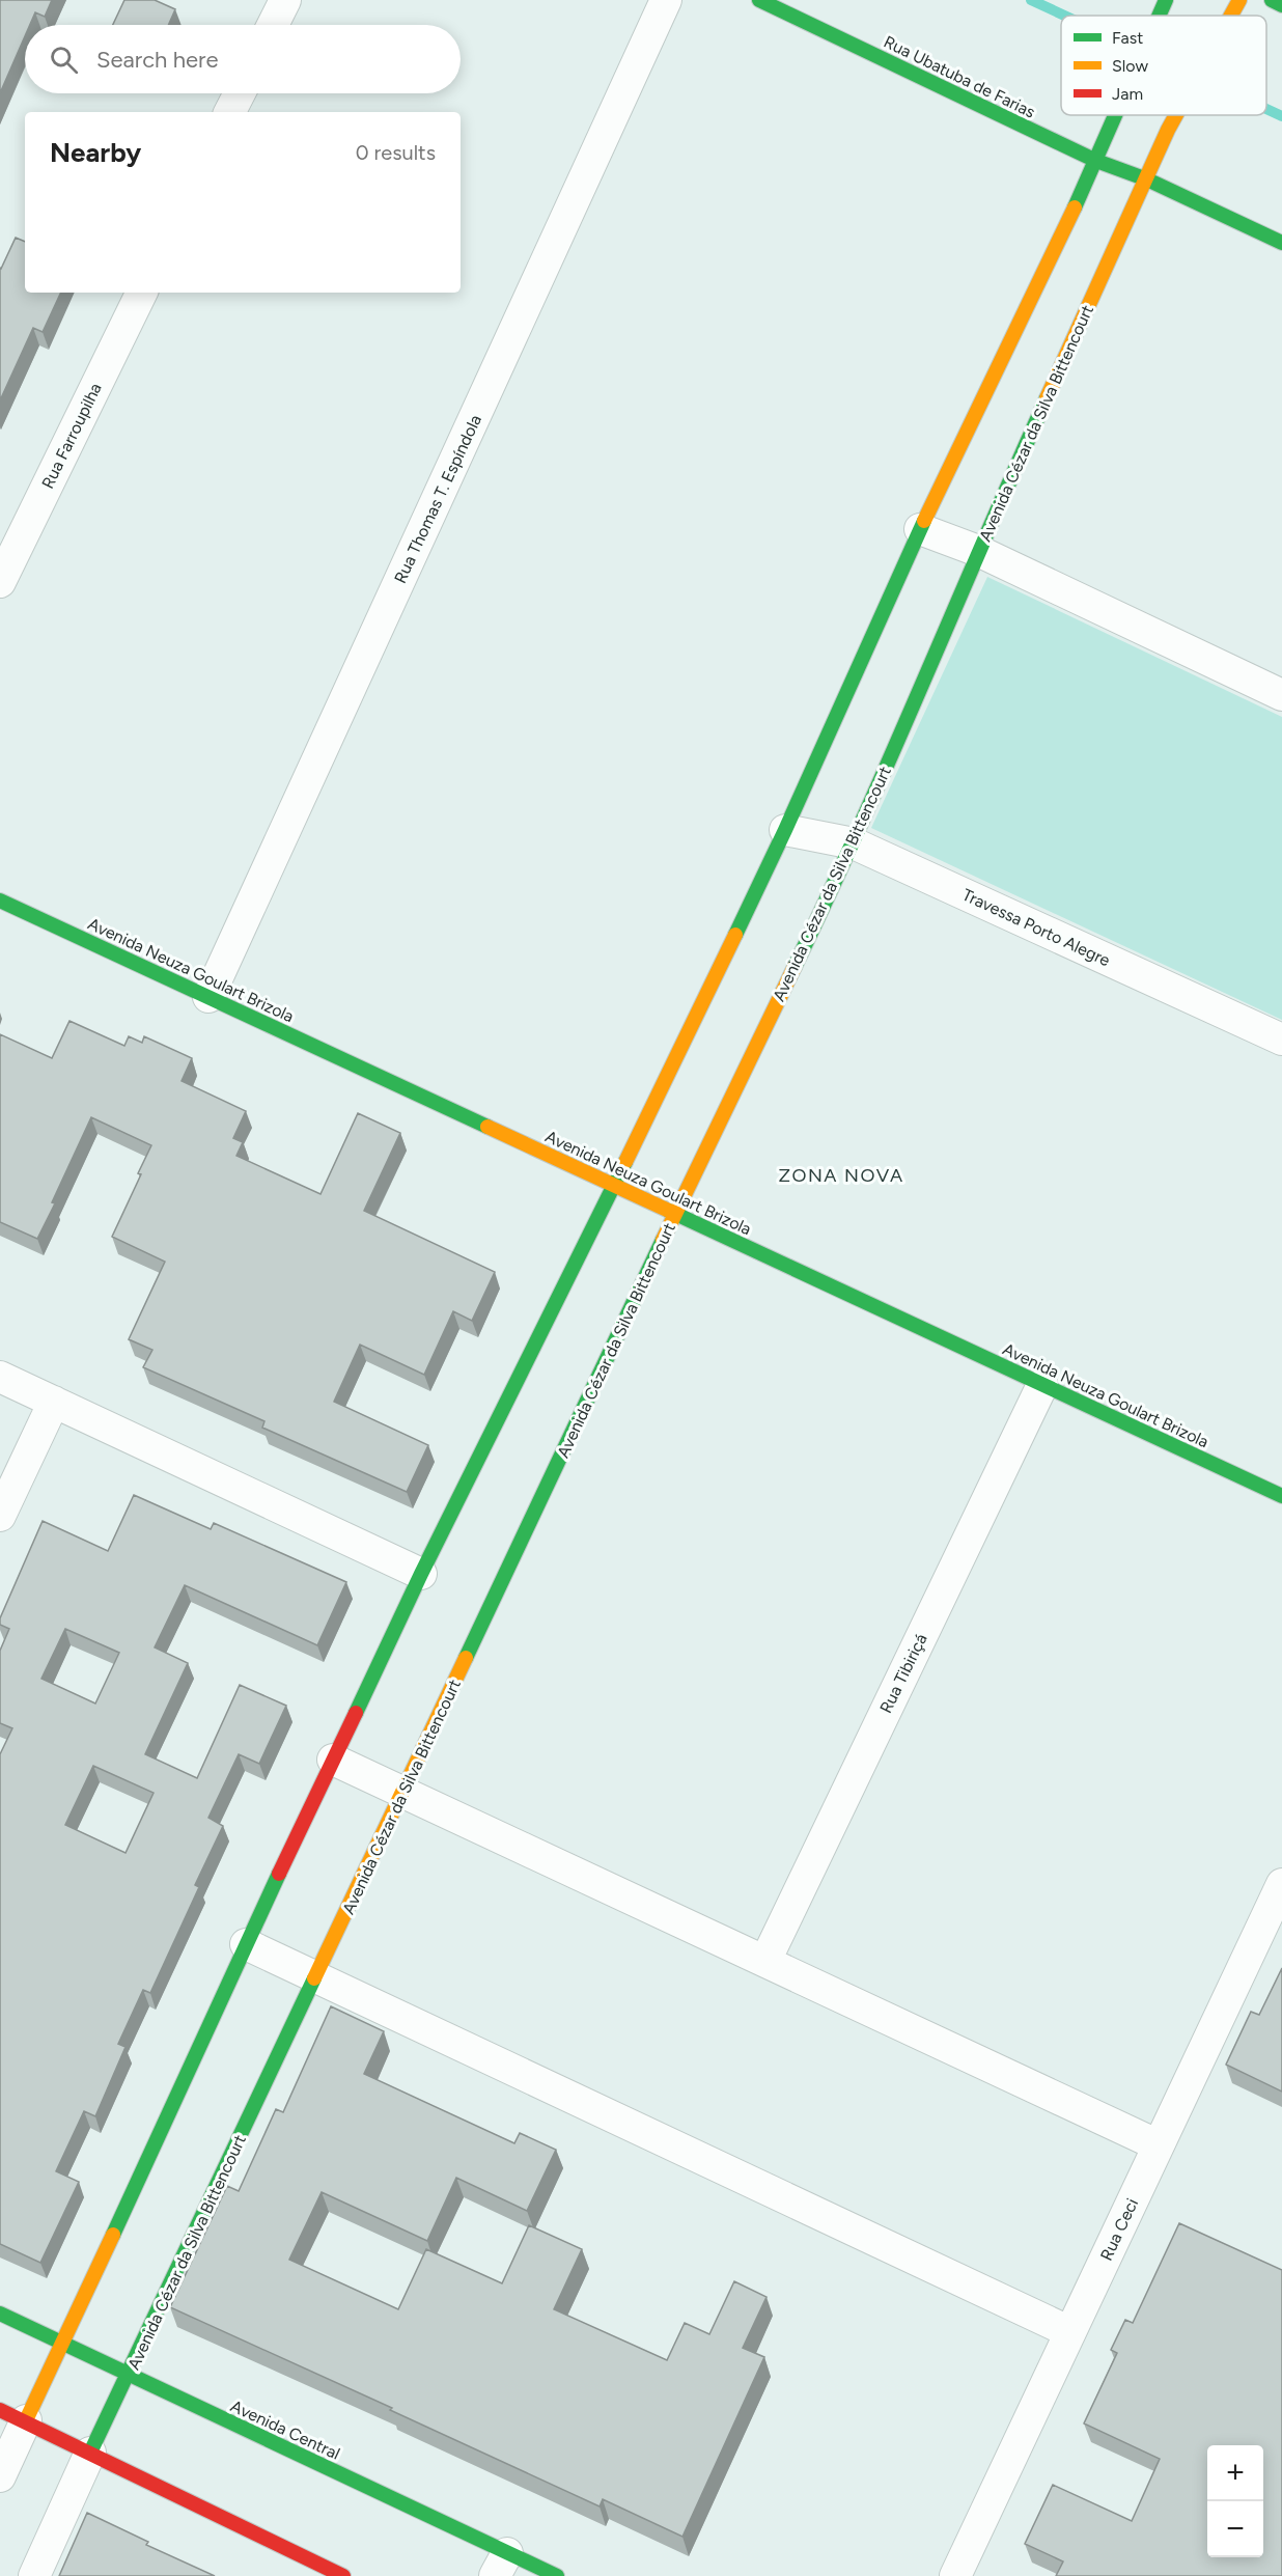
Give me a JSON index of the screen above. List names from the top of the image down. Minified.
{"streets":{"street":["Rua Ubatuba de Farias","Avenida Cézar da Silva Bittencourt","Rua Farroupilha","Rua Thomas T. Espíndola","Travessa Porto Alegre","Avenida Neuza Goulart Brizola","Rua Tibiriçá","Rua Ceci","Avenida Central"]},"crossings":[["Rua Ubatuba de Farias","Avenida Cézar da Silva Bittencourt"],["Avenida Cézar da Silva Bittencourt","Travessa Porto Alegre"],["Avenida Cézar da Silva Bittencourt","Avenida Neuza Goulart Brizola"],["Avenida Cézar da Silva Bittencourt","Avenida Central"],["Rua Thomas T. Espíndola","Avenida Neuza Goulart Brizola"],["Avenida Neuza Goulart Brizola","Rua Tibiriçá"]],"districts":["ZONA NOVA"],"legend":["Fast","Slow","Jam"],"page":{"search":"Search here","heading":["Nearby","0 results"],"map_buttons":["+","−"]}}
